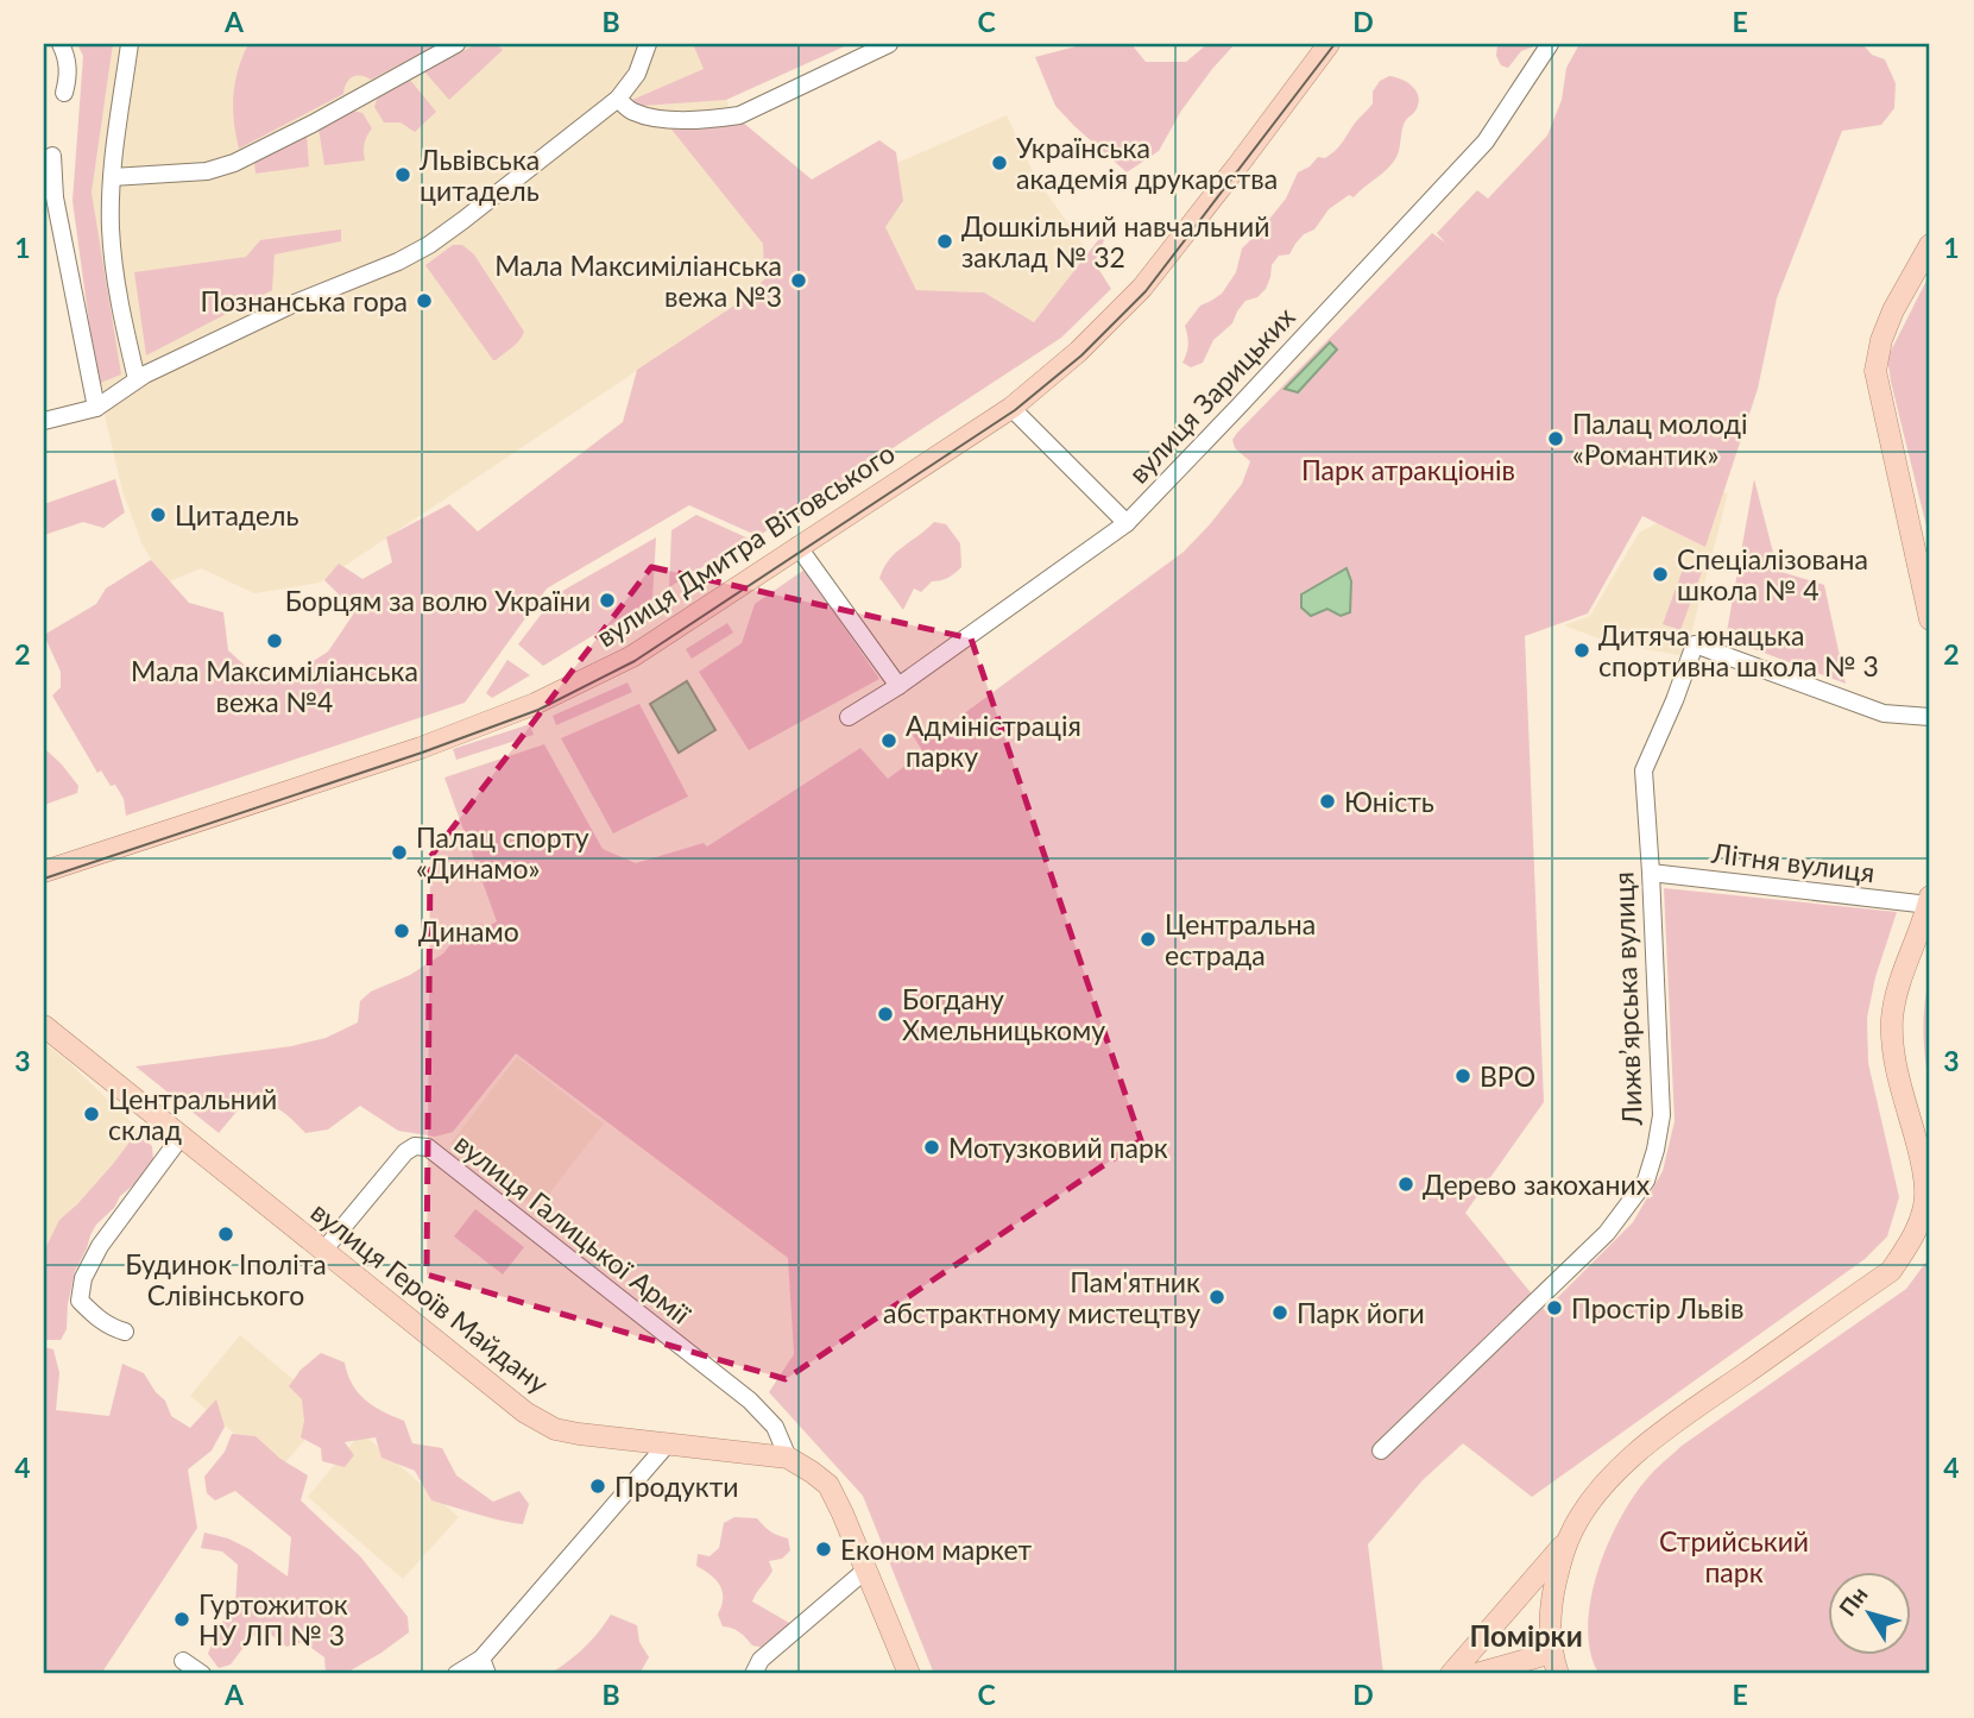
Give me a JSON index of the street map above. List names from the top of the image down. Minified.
{"streets":{"main road":["вулиця Дмитра Вітовського","вулиця Героїв Майдану"],"street":["вулиця Зарицьких","Літня вулиця","Лижвʼярська вулиця","вулиця Галицької Армії"]},"crossings":[["Літня вулиця","Лижвʼярська вулиця"],["вулиця Галицької Армії","вулиця Героїв Майдану"]],"districts":["Помірки"],"parks":["Парк атракціонів","Стрийський парк"],"places":["Українська академія друкарства","Львівська цитадель","Дошкільний навчальний заклад № 32","Мала Максиміліанська вежа №3","Познанська гора","Палац молоді «Романтик»","Цитадель","Спеціалізована школа № 4","Борцям за волю України","Мала Максиміліанська вежа №4","Дитяча юнацька спортивна школа № 3","Адміністрація парку","Юність","Палац спорту «Динамо»","Динамо","Центральна естрада","Богдану Хмельницькому","ВРО","Центральний склад","Мотузковий парк","Дерево закоханих","Будинок Іполіта Слівінського","Пам'ятник абстрактному мистецтву","Простір Львів","Парк йоги","Продукти","Економ маркет","Гуртожиток НУ ЛП № 3"],"north":"top left","grid":{"columns":["A","B","C","D","E"],"rows":["1","2","3","4"]}}
